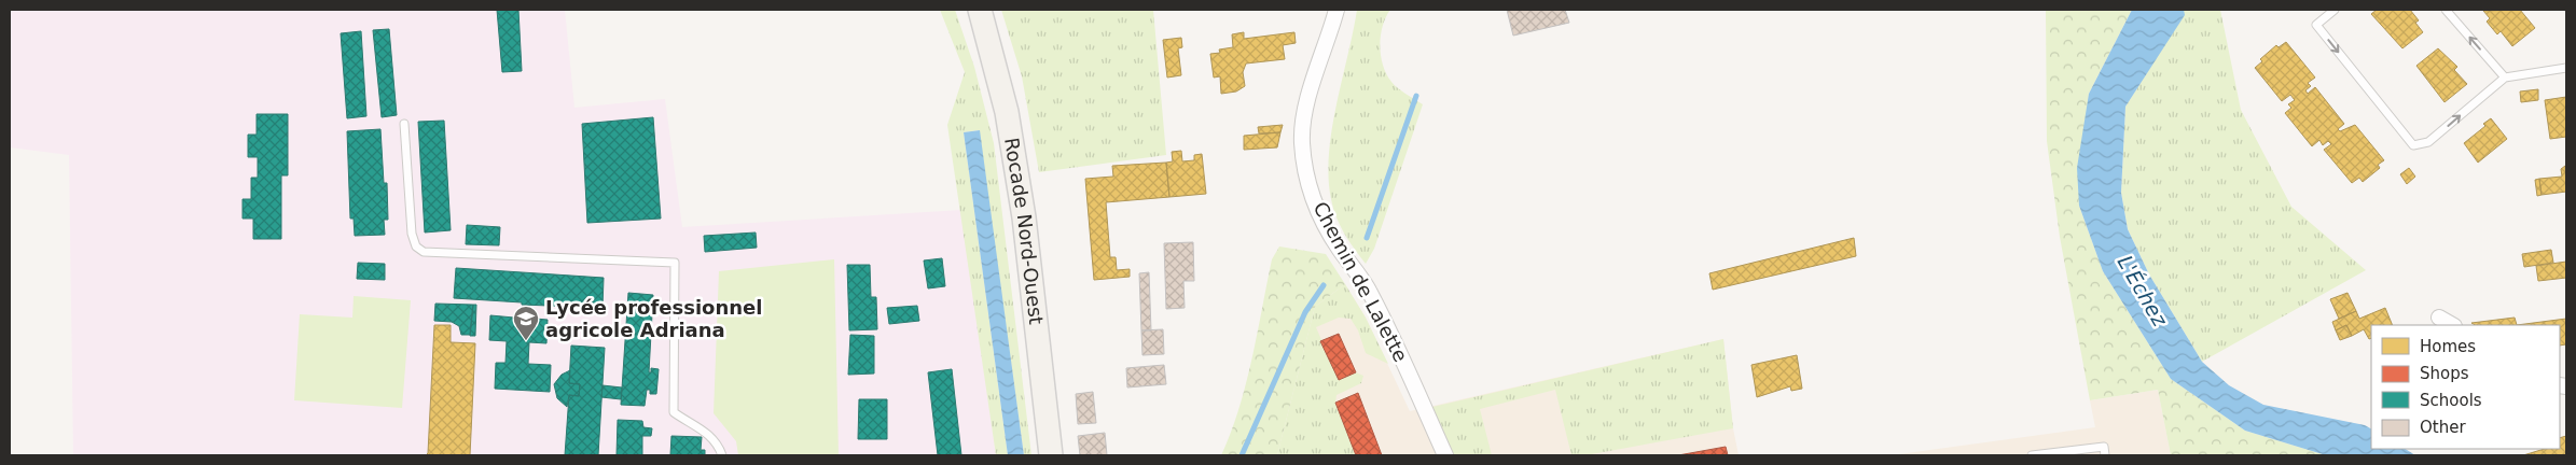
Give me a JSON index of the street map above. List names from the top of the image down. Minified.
{"streets":{"main road":["Rocade Nord-Ouest"],"street":["Chemin de Lalette"]},"water":["L'Échez"],"places":{"school or university":["Lycée professionnel agricole Adriana"]},"legend":["Homes","Shops","Schools","Other"]}
